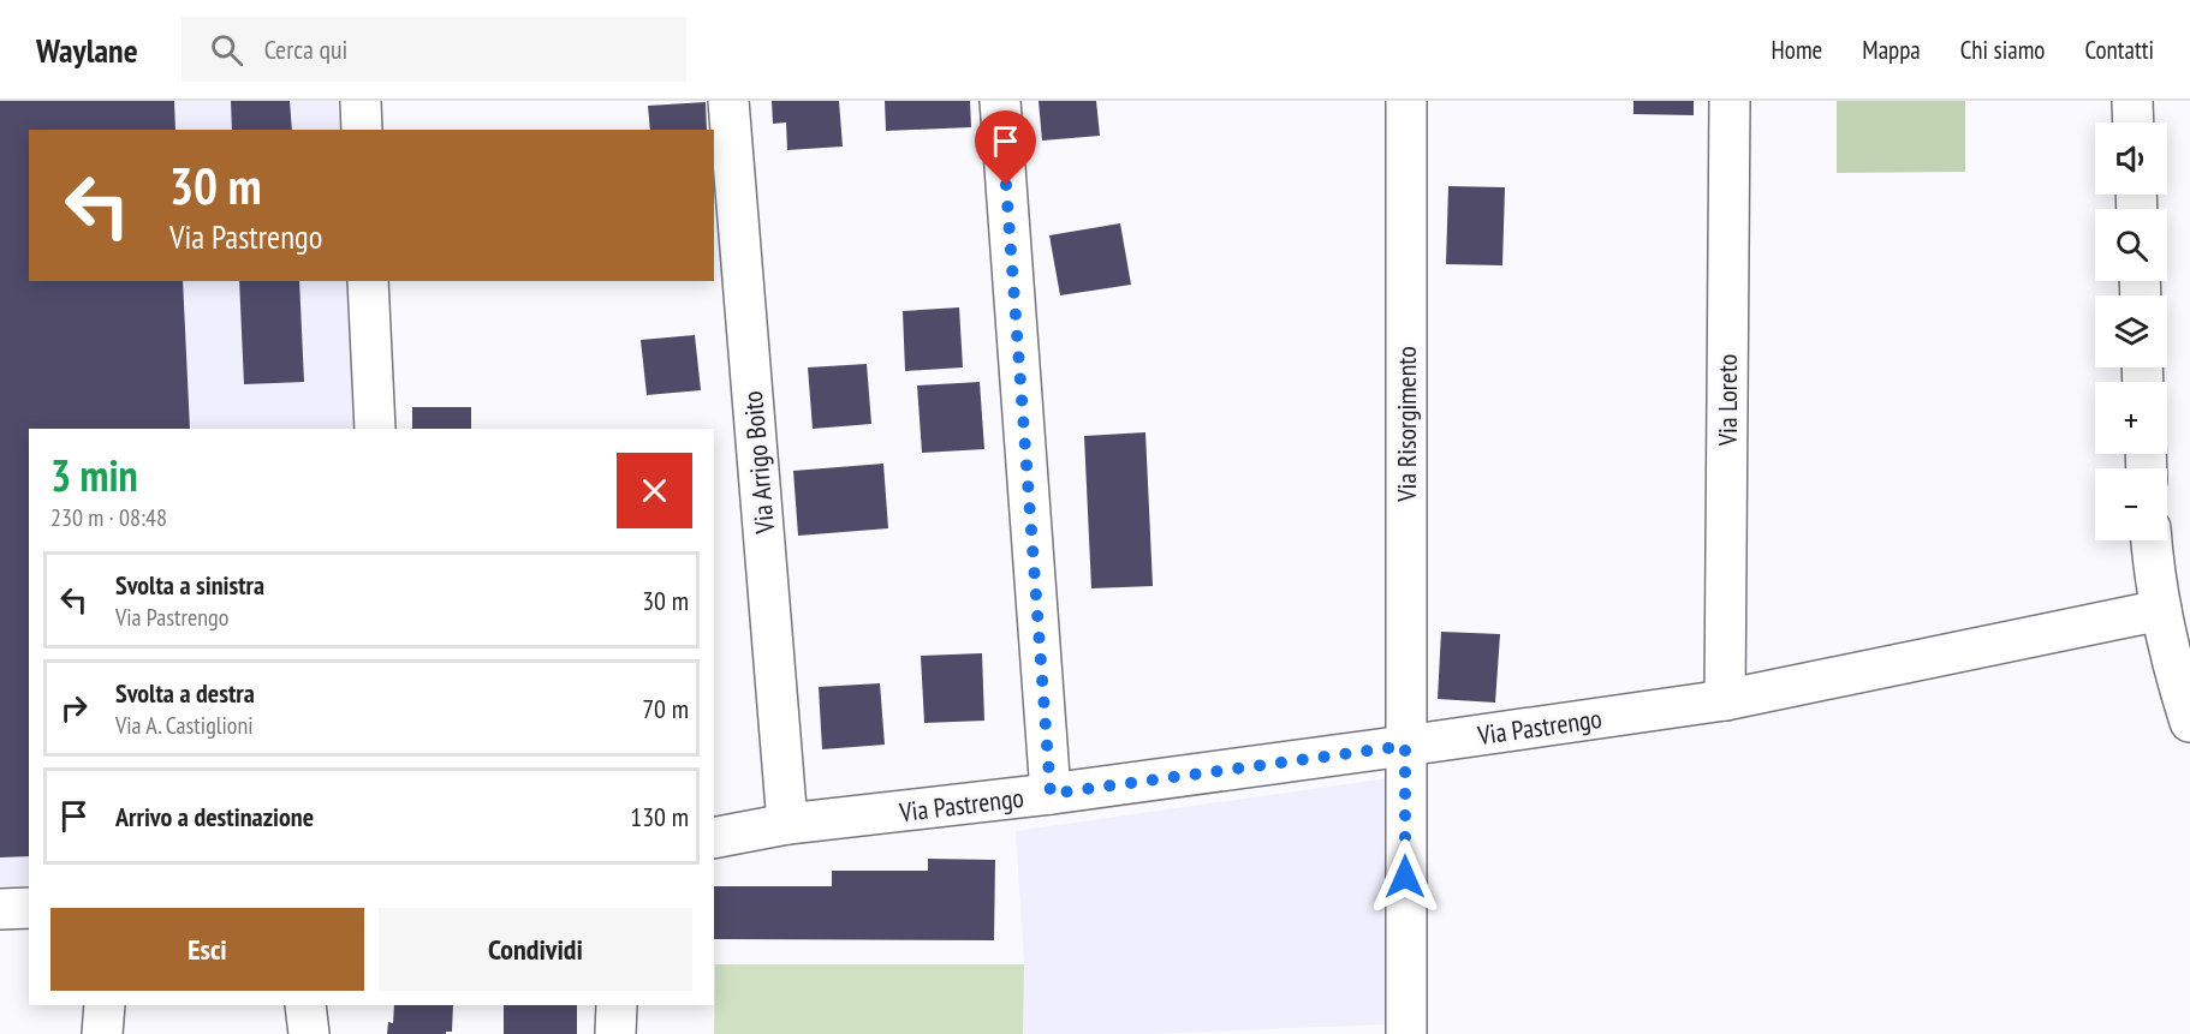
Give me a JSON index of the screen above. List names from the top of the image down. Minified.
{"streets":{"street":["Via Loreto","Via Risorgimento","Via Arrigo Boito","Via Pastrengo"]},"crossings":[["Via Loreto","Via Pastrengo"],["Via Risorgimento","Via Pastrengo"],["Via Arrigo Boito","Via Pastrengo"]],"page":{"header":"Waylane","search":"Cerca qui","nav":["Home","Mappa","Chi siamo","Contatti"],"map_buttons":["+","−"],"turn":["30 m","Via Pastrengo"],"heading":["3 min","230 m · 08:48"],"list":[{"name":"Svolta a sinistra","note":"Via Pastrengo","value":"30 m"},{"name":"Svolta a destra","note":"Via A. Castiglioni","value":"70 m"},{"name":"Arrivo a destinazione","value":"130 m"}],"buttons":["Esci","Condividi"]}}
